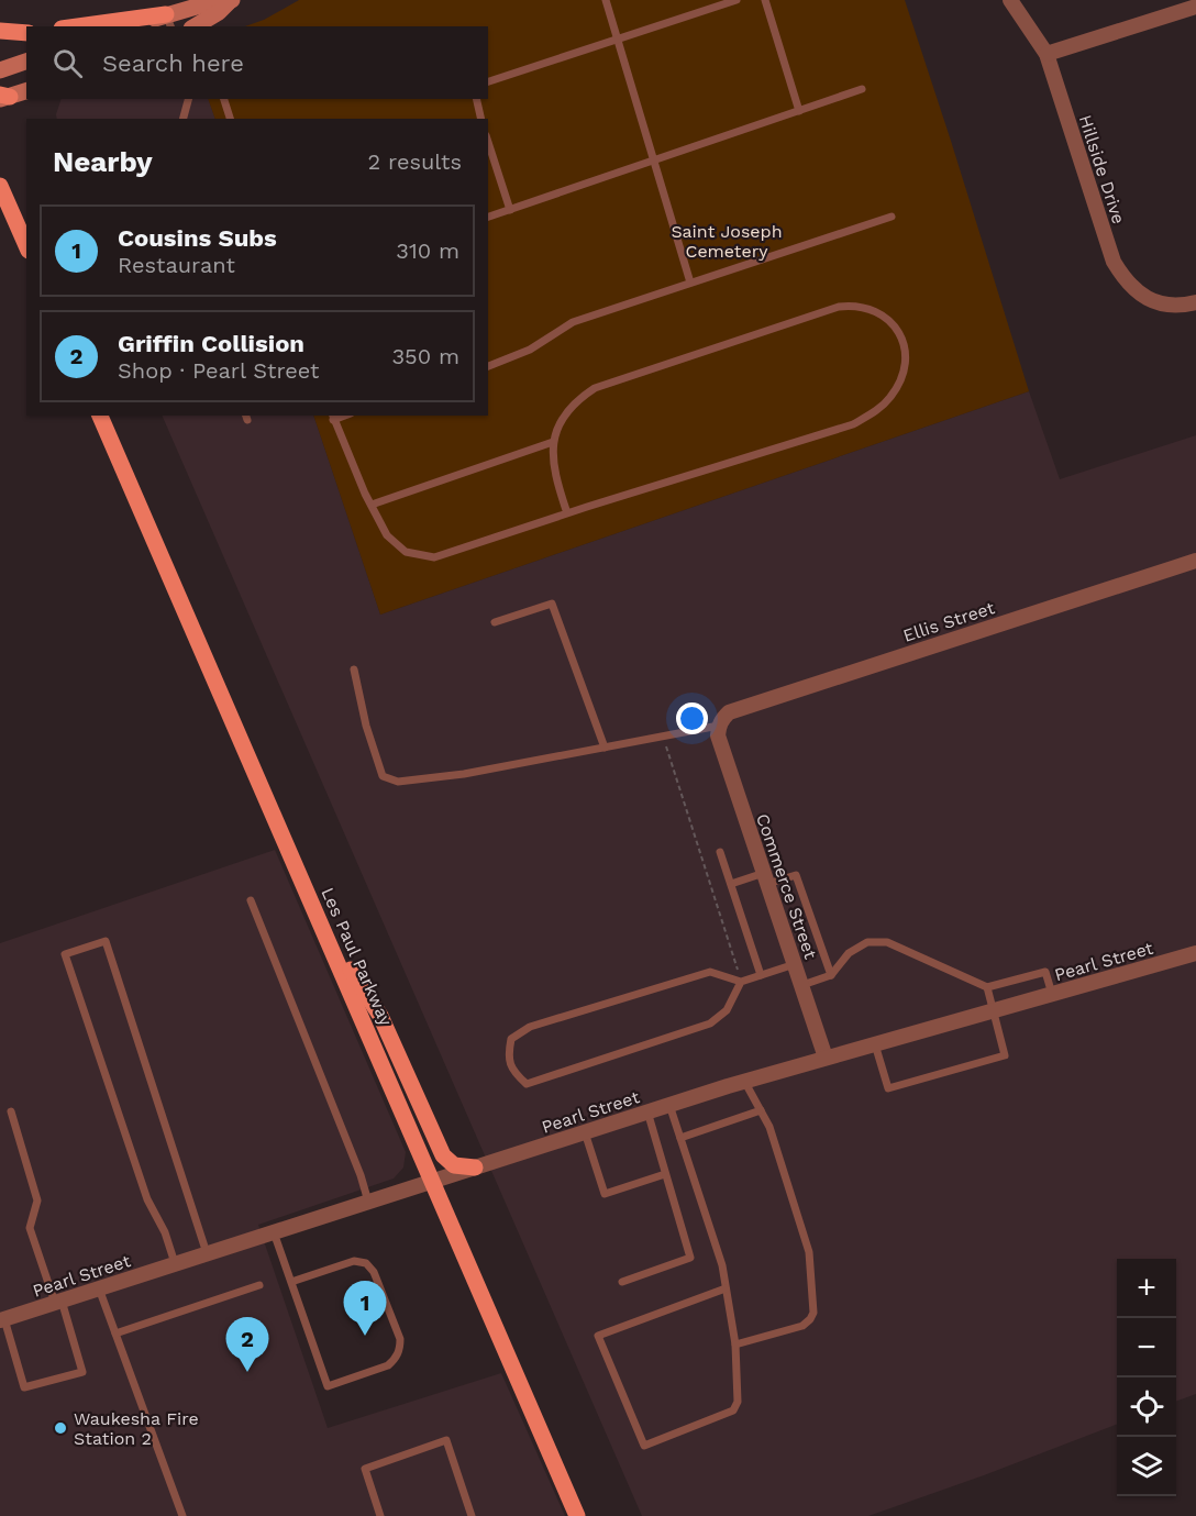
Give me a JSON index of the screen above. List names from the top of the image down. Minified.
{"streets":{"main road":["Les Paul Parkway"],"street":["Hillside Drive","Ellis Street","Commerce Street","Pearl Street"]},"crossings":[["Ellis Street","Commerce Street"],["Commerce Street","Pearl Street"],["Les Paul Parkway","Pearl Street"]],"parks":["Saint Joseph Cemetery"],"places":["Waukesha Fire Station 2"],"page":{"search":"Search here","heading":["Nearby","2 results"],"list":[{"mark":"1","name":"Cousins Subs","note":"Restaurant","value":"310 m"},{"mark":"2","name":"Griffin Collision","note":"Shop · Pearl Street","value":"350 m"}],"map_buttons":["+","−"],"pins":["1","2"]}}
